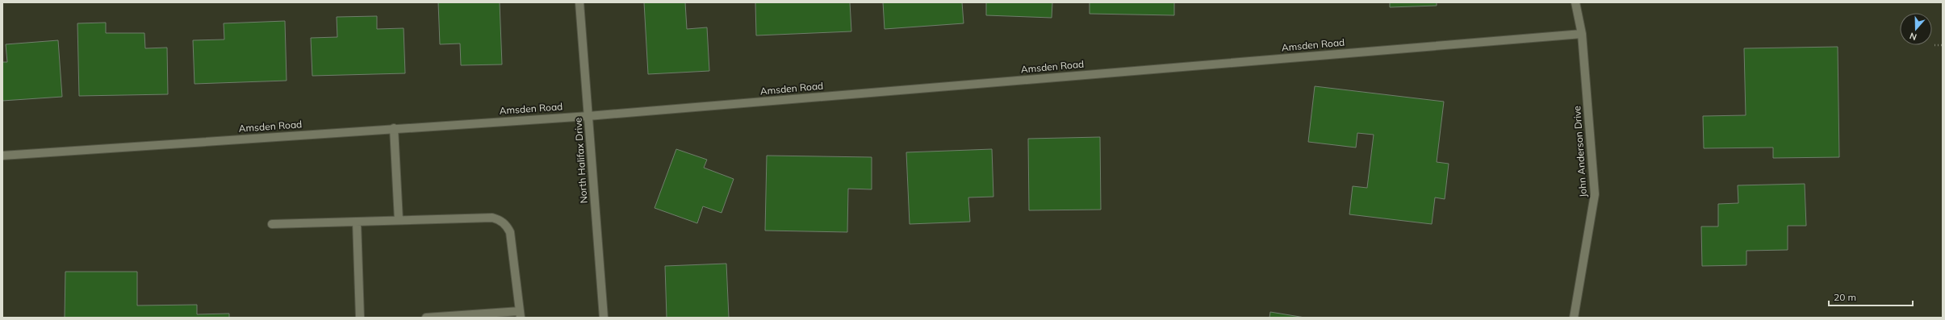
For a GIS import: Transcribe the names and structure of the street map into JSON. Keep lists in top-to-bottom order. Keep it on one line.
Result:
{"streets":{"street":["Amsden Road","John Anderson Drive","North Halifax Drive"]},"crossings":[["Amsden Road","John Anderson Drive"],["Amsden Road","North Halifax Drive"]],"scale_bar":"20 m","north":"bottom"}
